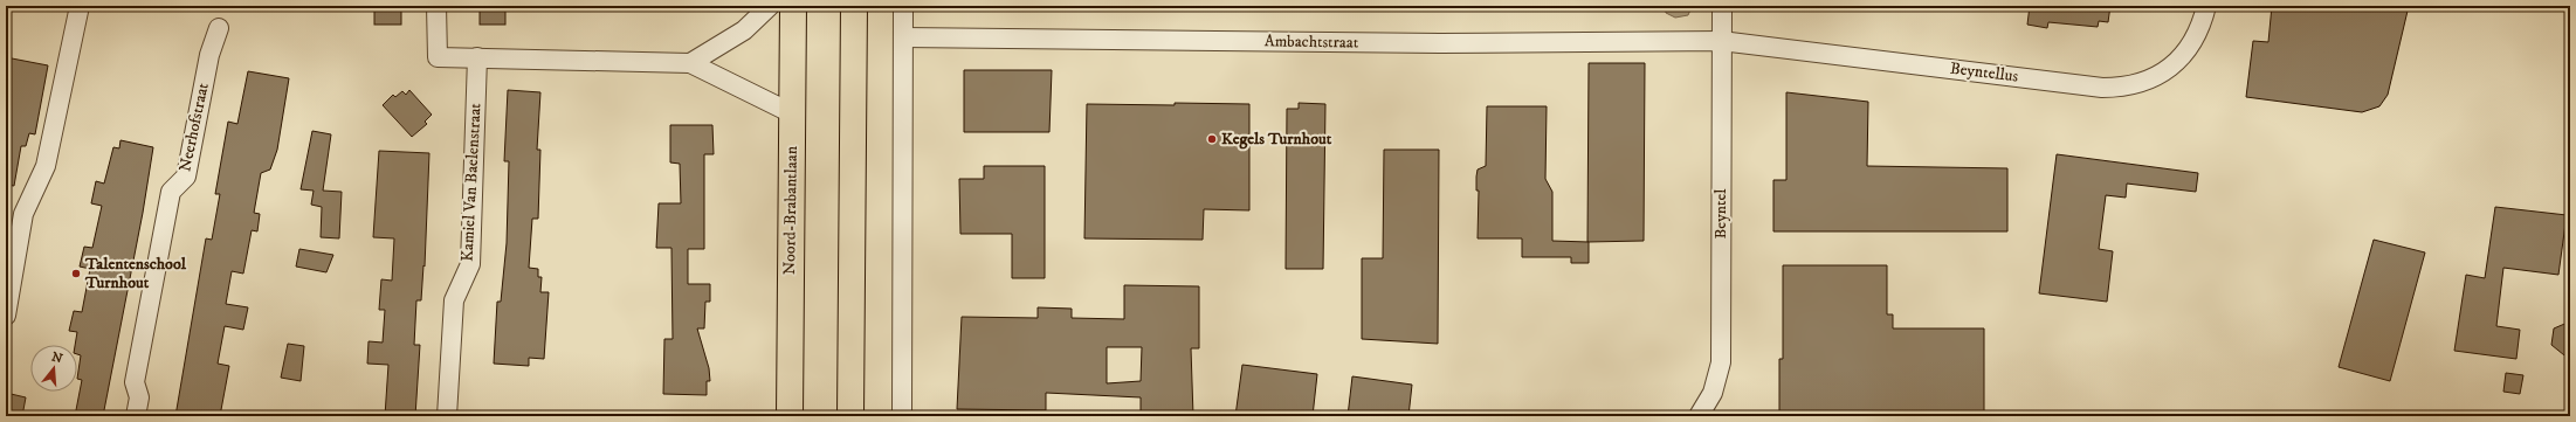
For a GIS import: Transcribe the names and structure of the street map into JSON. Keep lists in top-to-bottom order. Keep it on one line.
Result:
{"streets":{"main road":["Noord-Brabantlaan"],"street":["Ambachtstraat","Beyntellus","Neerhofstraat","Kamiel Van Baelenstraat","Beyntel"]},"crossings":[["Ambachtstraat","Beyntellus"],["Ambachtstraat","Beyntel"],["Beyntellus","Beyntel"]],"places":["Kegels Turnhout","Talentenschool Turnhout"],"north":"top"}
